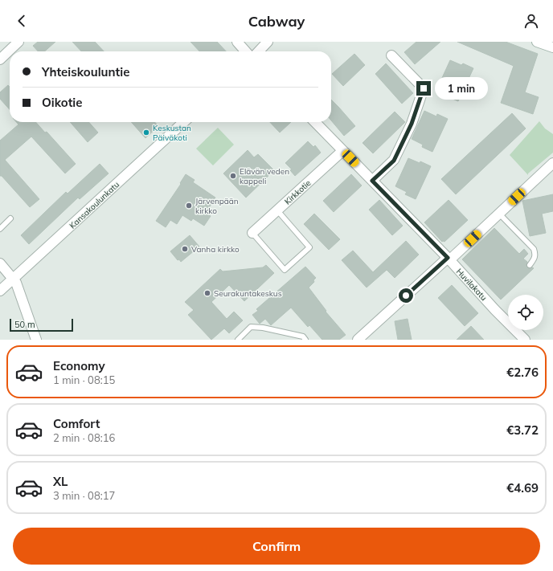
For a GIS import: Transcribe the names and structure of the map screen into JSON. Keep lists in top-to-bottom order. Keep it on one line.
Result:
{"streets":{"street":["Kirkkotie","Kansakoulunkatu","Huvilakatu"]},"crossings":[["Kirkkotie","Huvilakatu"]],"places":["Keskustan Päiväkoti","Elävän veden kappeli","Järvenpään kirkko","Vanha kirkko","Seurakuntakeskus"],"scale_bar":"50 m","page":{"header":"Cabway","banner":["Yhteiskouluntie","Oikotie"],"bubble":"1 min","scale":"50 m","list":[{"name":"Economy","note":"1 min · 08:15","value":"€2.76"},{"name":"Comfort","note":"2 min · 08:16","value":"€3.72"},{"name":"XL","note":"3 min · 08:17","value":"€4.69"}],"buttons":"Confirm"}}
